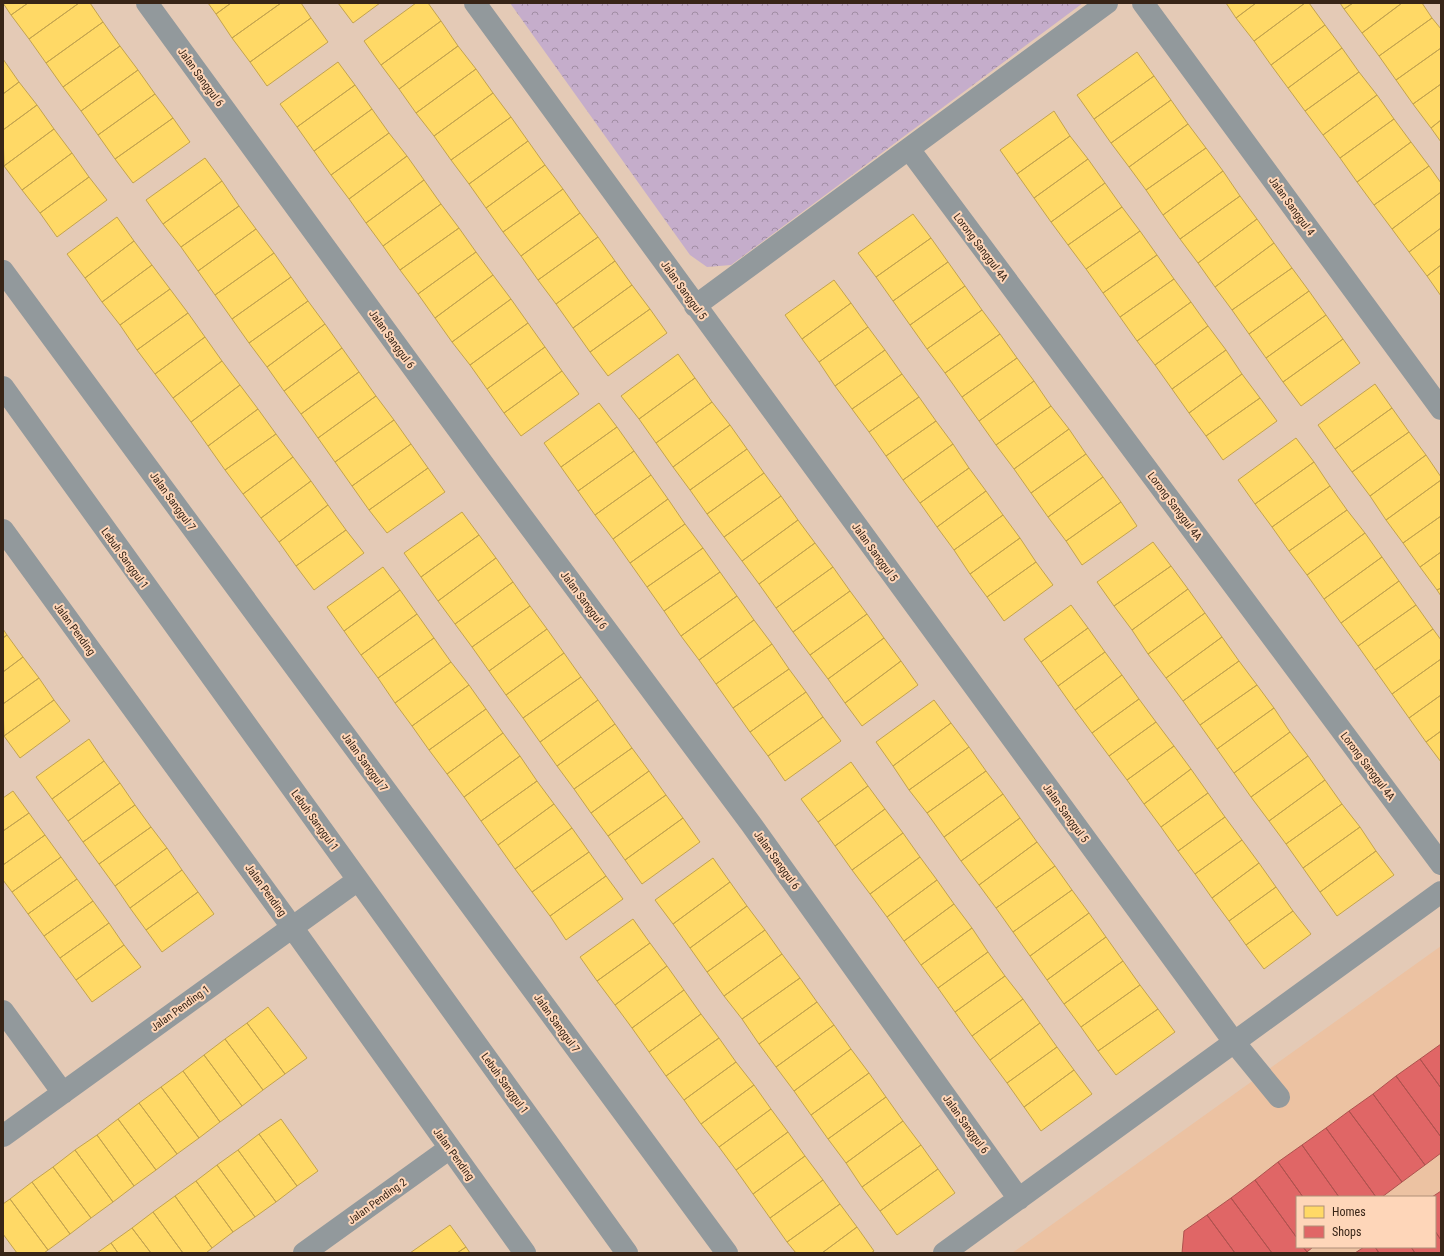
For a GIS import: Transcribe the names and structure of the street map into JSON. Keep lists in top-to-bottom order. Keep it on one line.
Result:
{"streets":{"street":["Jalan Sanggul 6","Jalan Sanggul 4","Lorong Sanggul 4A","Jalan Sanggul 5","Jalan Sanggul 7","Lebuh Sanggul 1","Jalan Pending","Jalan Pending 1","Jalan Pending 2"]},"crossings":[["Lebuh Sanggul 1","Jalan Pending 1"],["Jalan Pending","Jalan Pending 1"],["Jalan Pending","Jalan Pending 2"]],"legend":["Homes","Shops"]}
